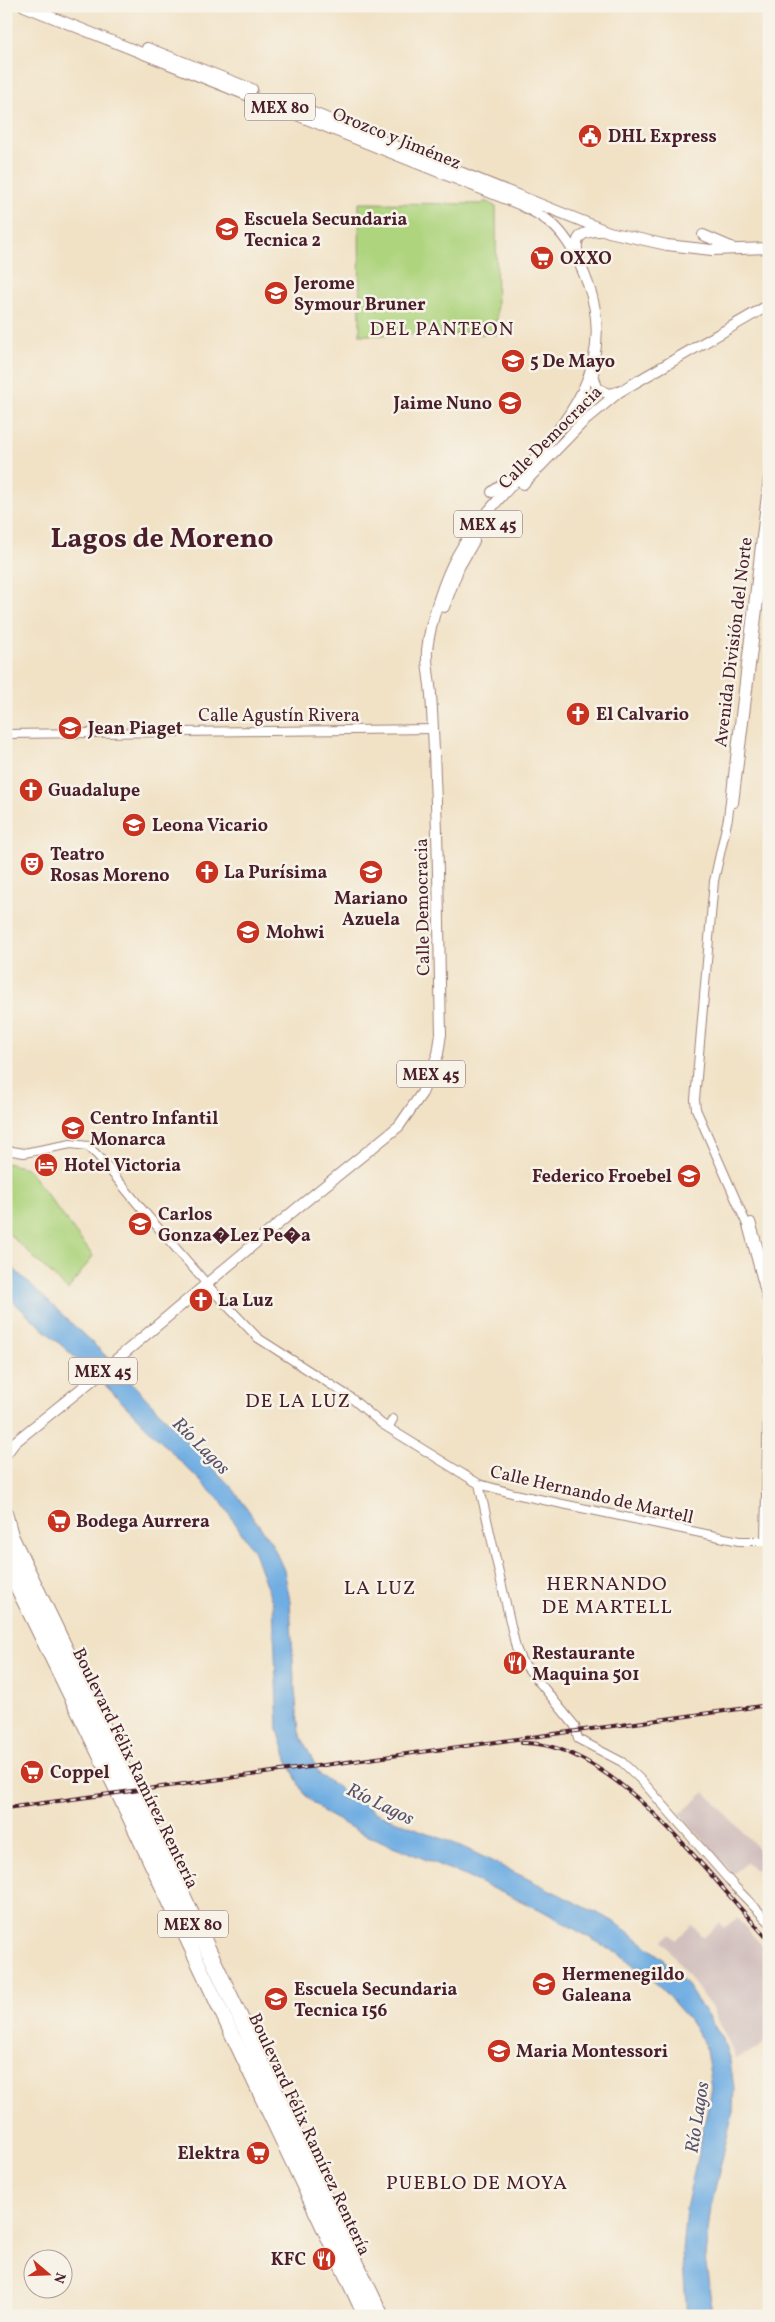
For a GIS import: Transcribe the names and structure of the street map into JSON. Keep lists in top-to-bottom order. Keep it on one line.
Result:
{"streets":{"highway":["MEX 80","Orozco y Jiménez","Calle Democracia","MEX 45","Boulevard Félix Ramírez Rentería"],"street":["Avenida División del Norte","Calle Agustín Rivera","Calle Hernando de Martell"]},"crossings":[["MEX 80","Orozco y Jiménez"],["MEX 80","MEX 45"],["Calle Democracia","MEX 45"],["Calle Democracia","Calle Agustín Rivera"],["Calle Democracia","Calle Hernando de Martell"],["MEX 45","Calle Hernando de Martell"]],"districts":["DEL PANTEON","Lagos de Moreno","DE LA LUZ","HERNANDO DE MARTELL","LA LUZ","PUEBLO DE MOYA"],"water":["Río Lagos"],"places":{"public building":["DHL Express"],"school or university":["Escuela Secundaria Tecnica 2","Jerome Symour Bruner","5 De Mayo","Jaime Nuno","Jean Piaget","Leona Vicario","Mariano Azuela","Mohwi","Centro Infantil Monarca","Federico Froebel","Carlos Gonza�Lez Pe�a","Hermenegildo Galeana","Escuela Secundaria Tecnica 156","Maria Montessori"],"supermarket":["OXXO","Bodega Aurrera","Coppel","Elektra"],"church":["El Calvario","Guadalupe","La Purísima","La Luz"],"theatre":["Teatro Rosas Moreno"],"hotel":["Hotel Victoria"],"restaurant":["Restaurante Maquina 501","KFC"]},"north":"right"}
